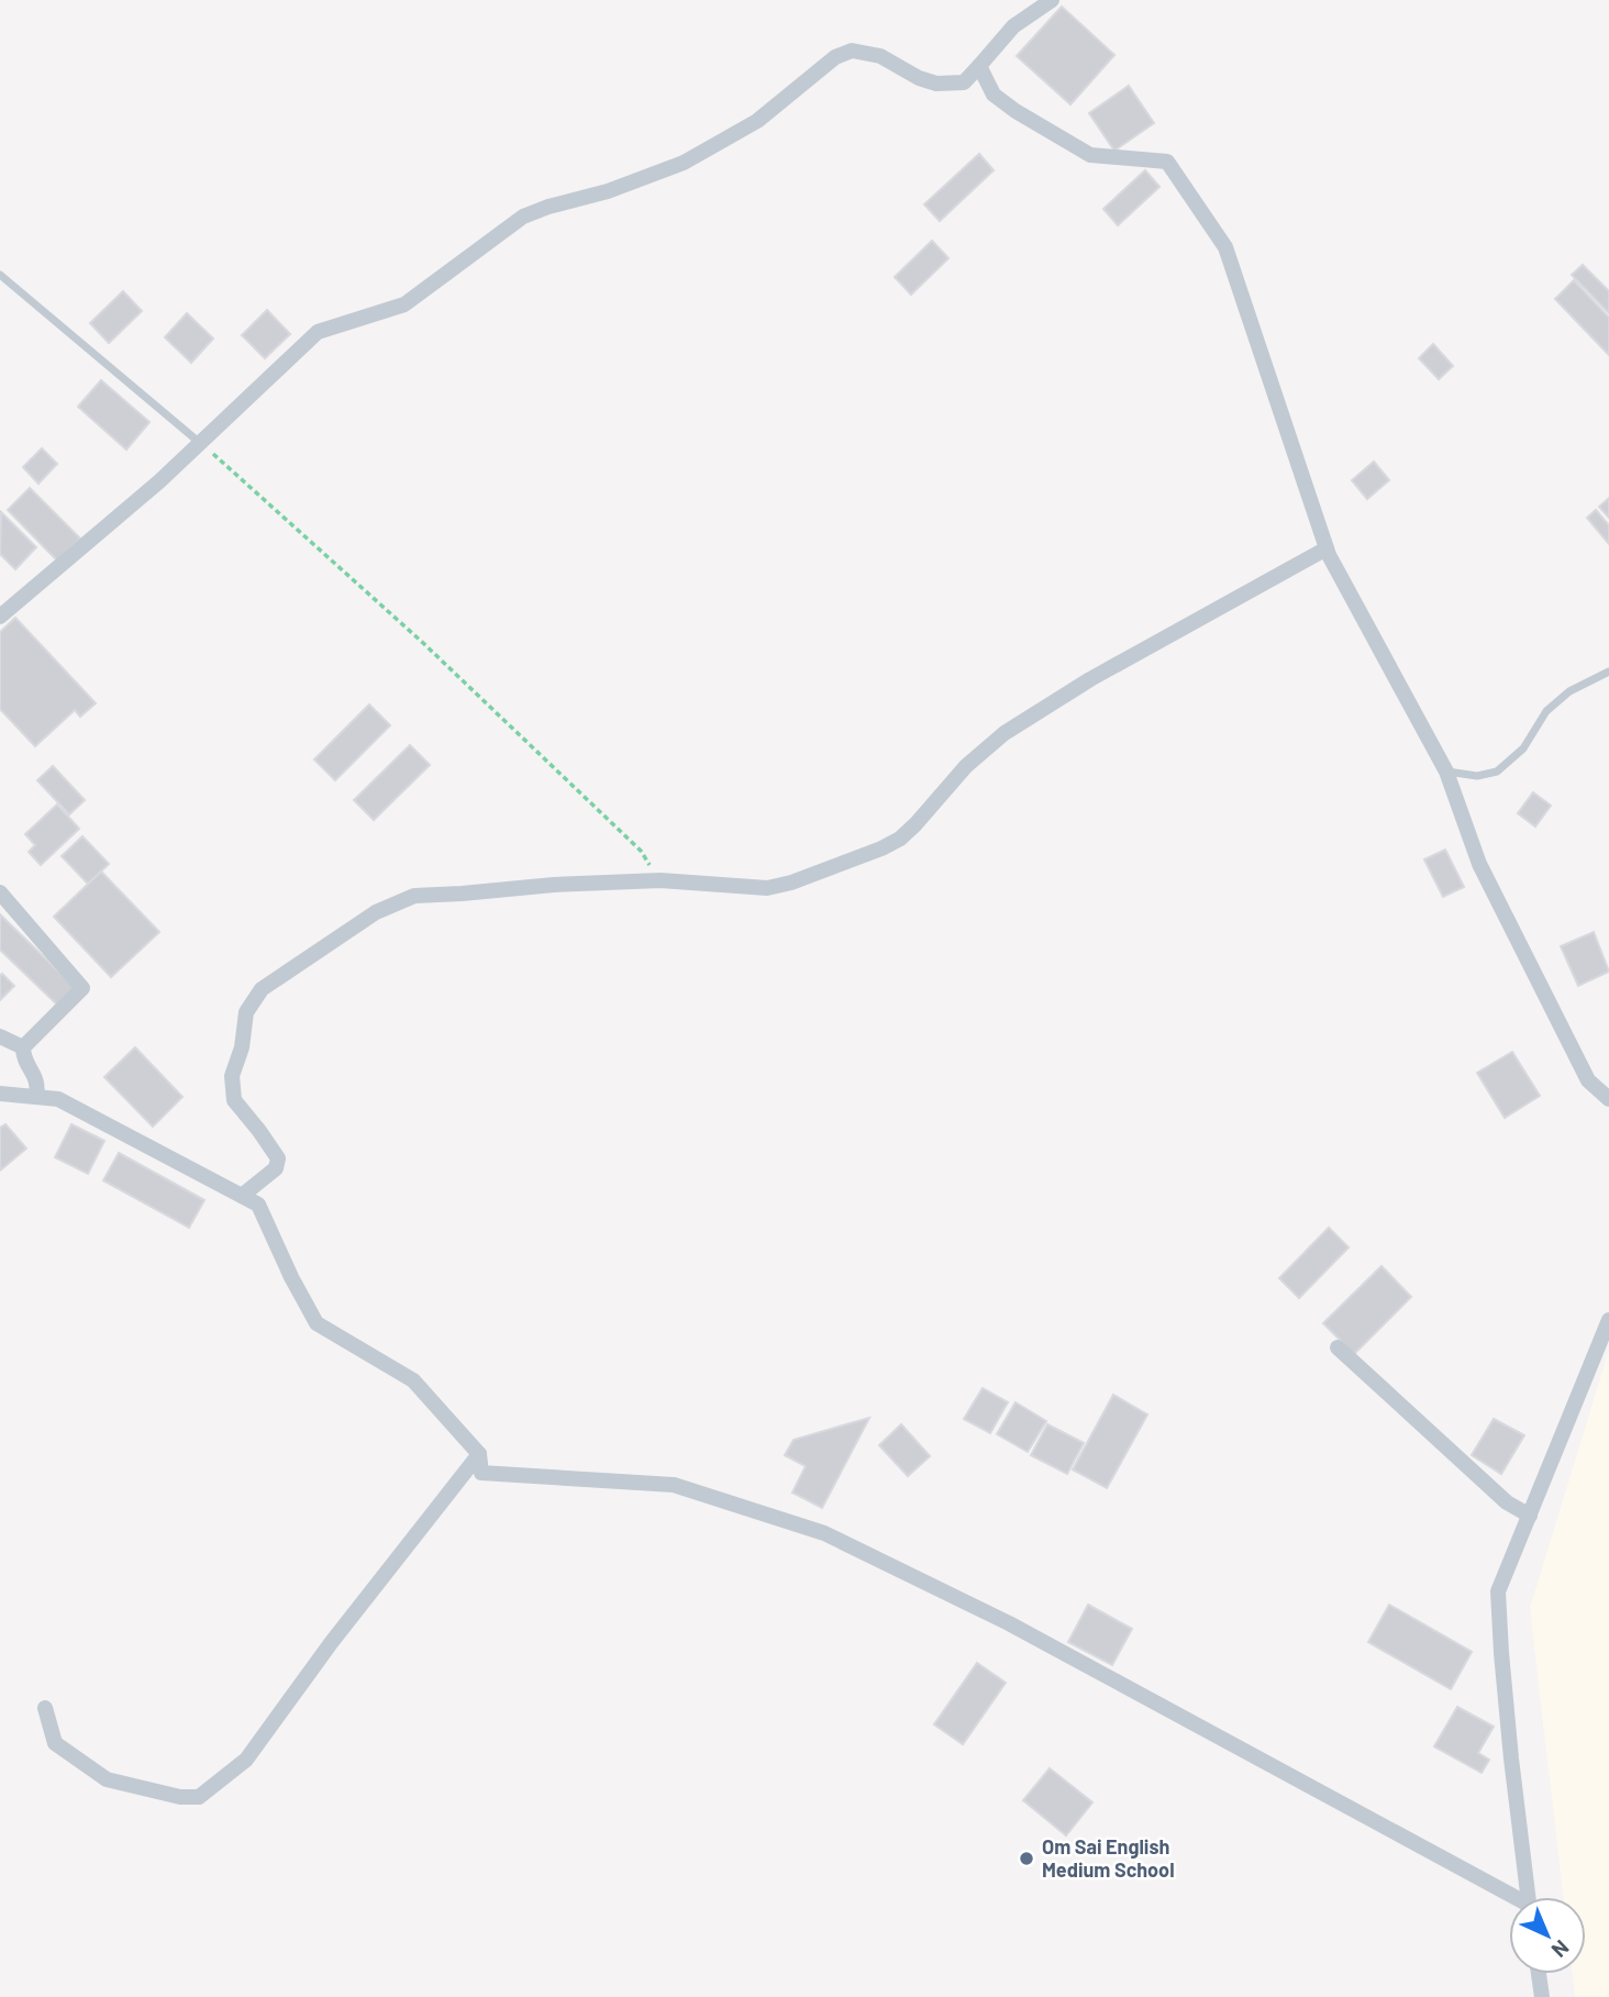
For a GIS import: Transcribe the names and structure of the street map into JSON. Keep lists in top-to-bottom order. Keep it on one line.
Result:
{"places":["Om Sai English Medium School"],"north":"bottom right"}
